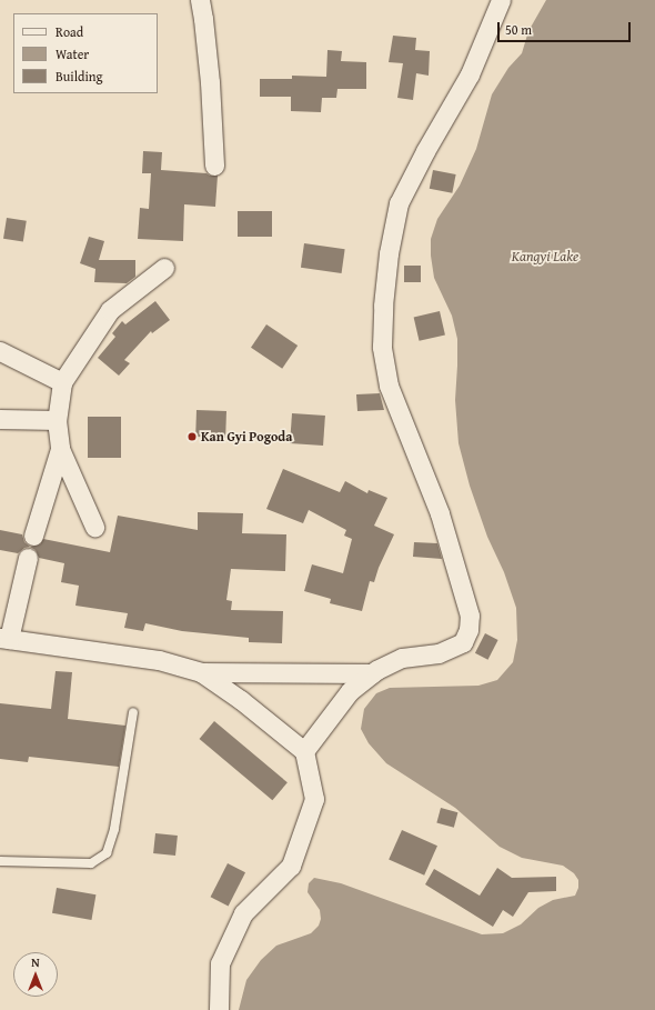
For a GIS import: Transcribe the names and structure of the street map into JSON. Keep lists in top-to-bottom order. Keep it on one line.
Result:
{"water":["Kangyi Lake"],"places":["Kan Gyi Pogoda"],"legend":["Road","Water","Building"],"scale_bar":"50 m","north":"top"}
